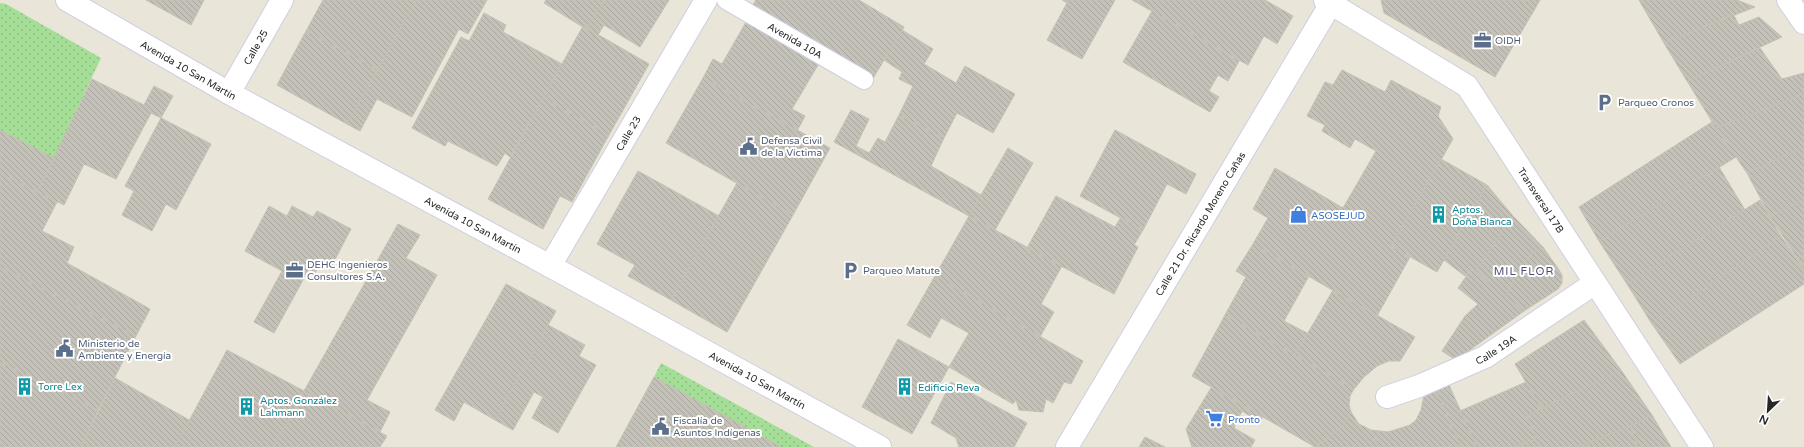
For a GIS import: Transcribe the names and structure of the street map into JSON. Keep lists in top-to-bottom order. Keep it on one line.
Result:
{"streets":{"street":["Calle 25","Avenida 10 San Martín","Calle 23","Transversal 17B","Calle 21 Dr. Ricardo Moreno Cañas","Calle 19A"],"lane":["Avenida 10A"]},"crossings":[["Calle 25","Avenida 10 San Martín"],["Avenida 10 San Martín","Calle 23"],["Transversal 17B","Calle 21 Dr. Ricardo Moreno Cañas"],["Transversal 17B","Calle 19A"]],"districts":["MIL FLOR"],"places":{"office":["OIDH","DEHC Ingenieros Consultores S.A."],"parking":["Parqueo Cronos","Parqueo Matute"],"public building":["Defensa Civil de la Víctima","Ministerio de Ambiente y Energía","Fiscalía de Asuntos Indígenas"],"shop":["ASOSEJUD"],"building":["Aptos. Doña Blanca","Torre Lex","Edificio Reva","Aptos. González Lahmann"],"supermarket":["Pronto"]},"north":"bottom left"}
